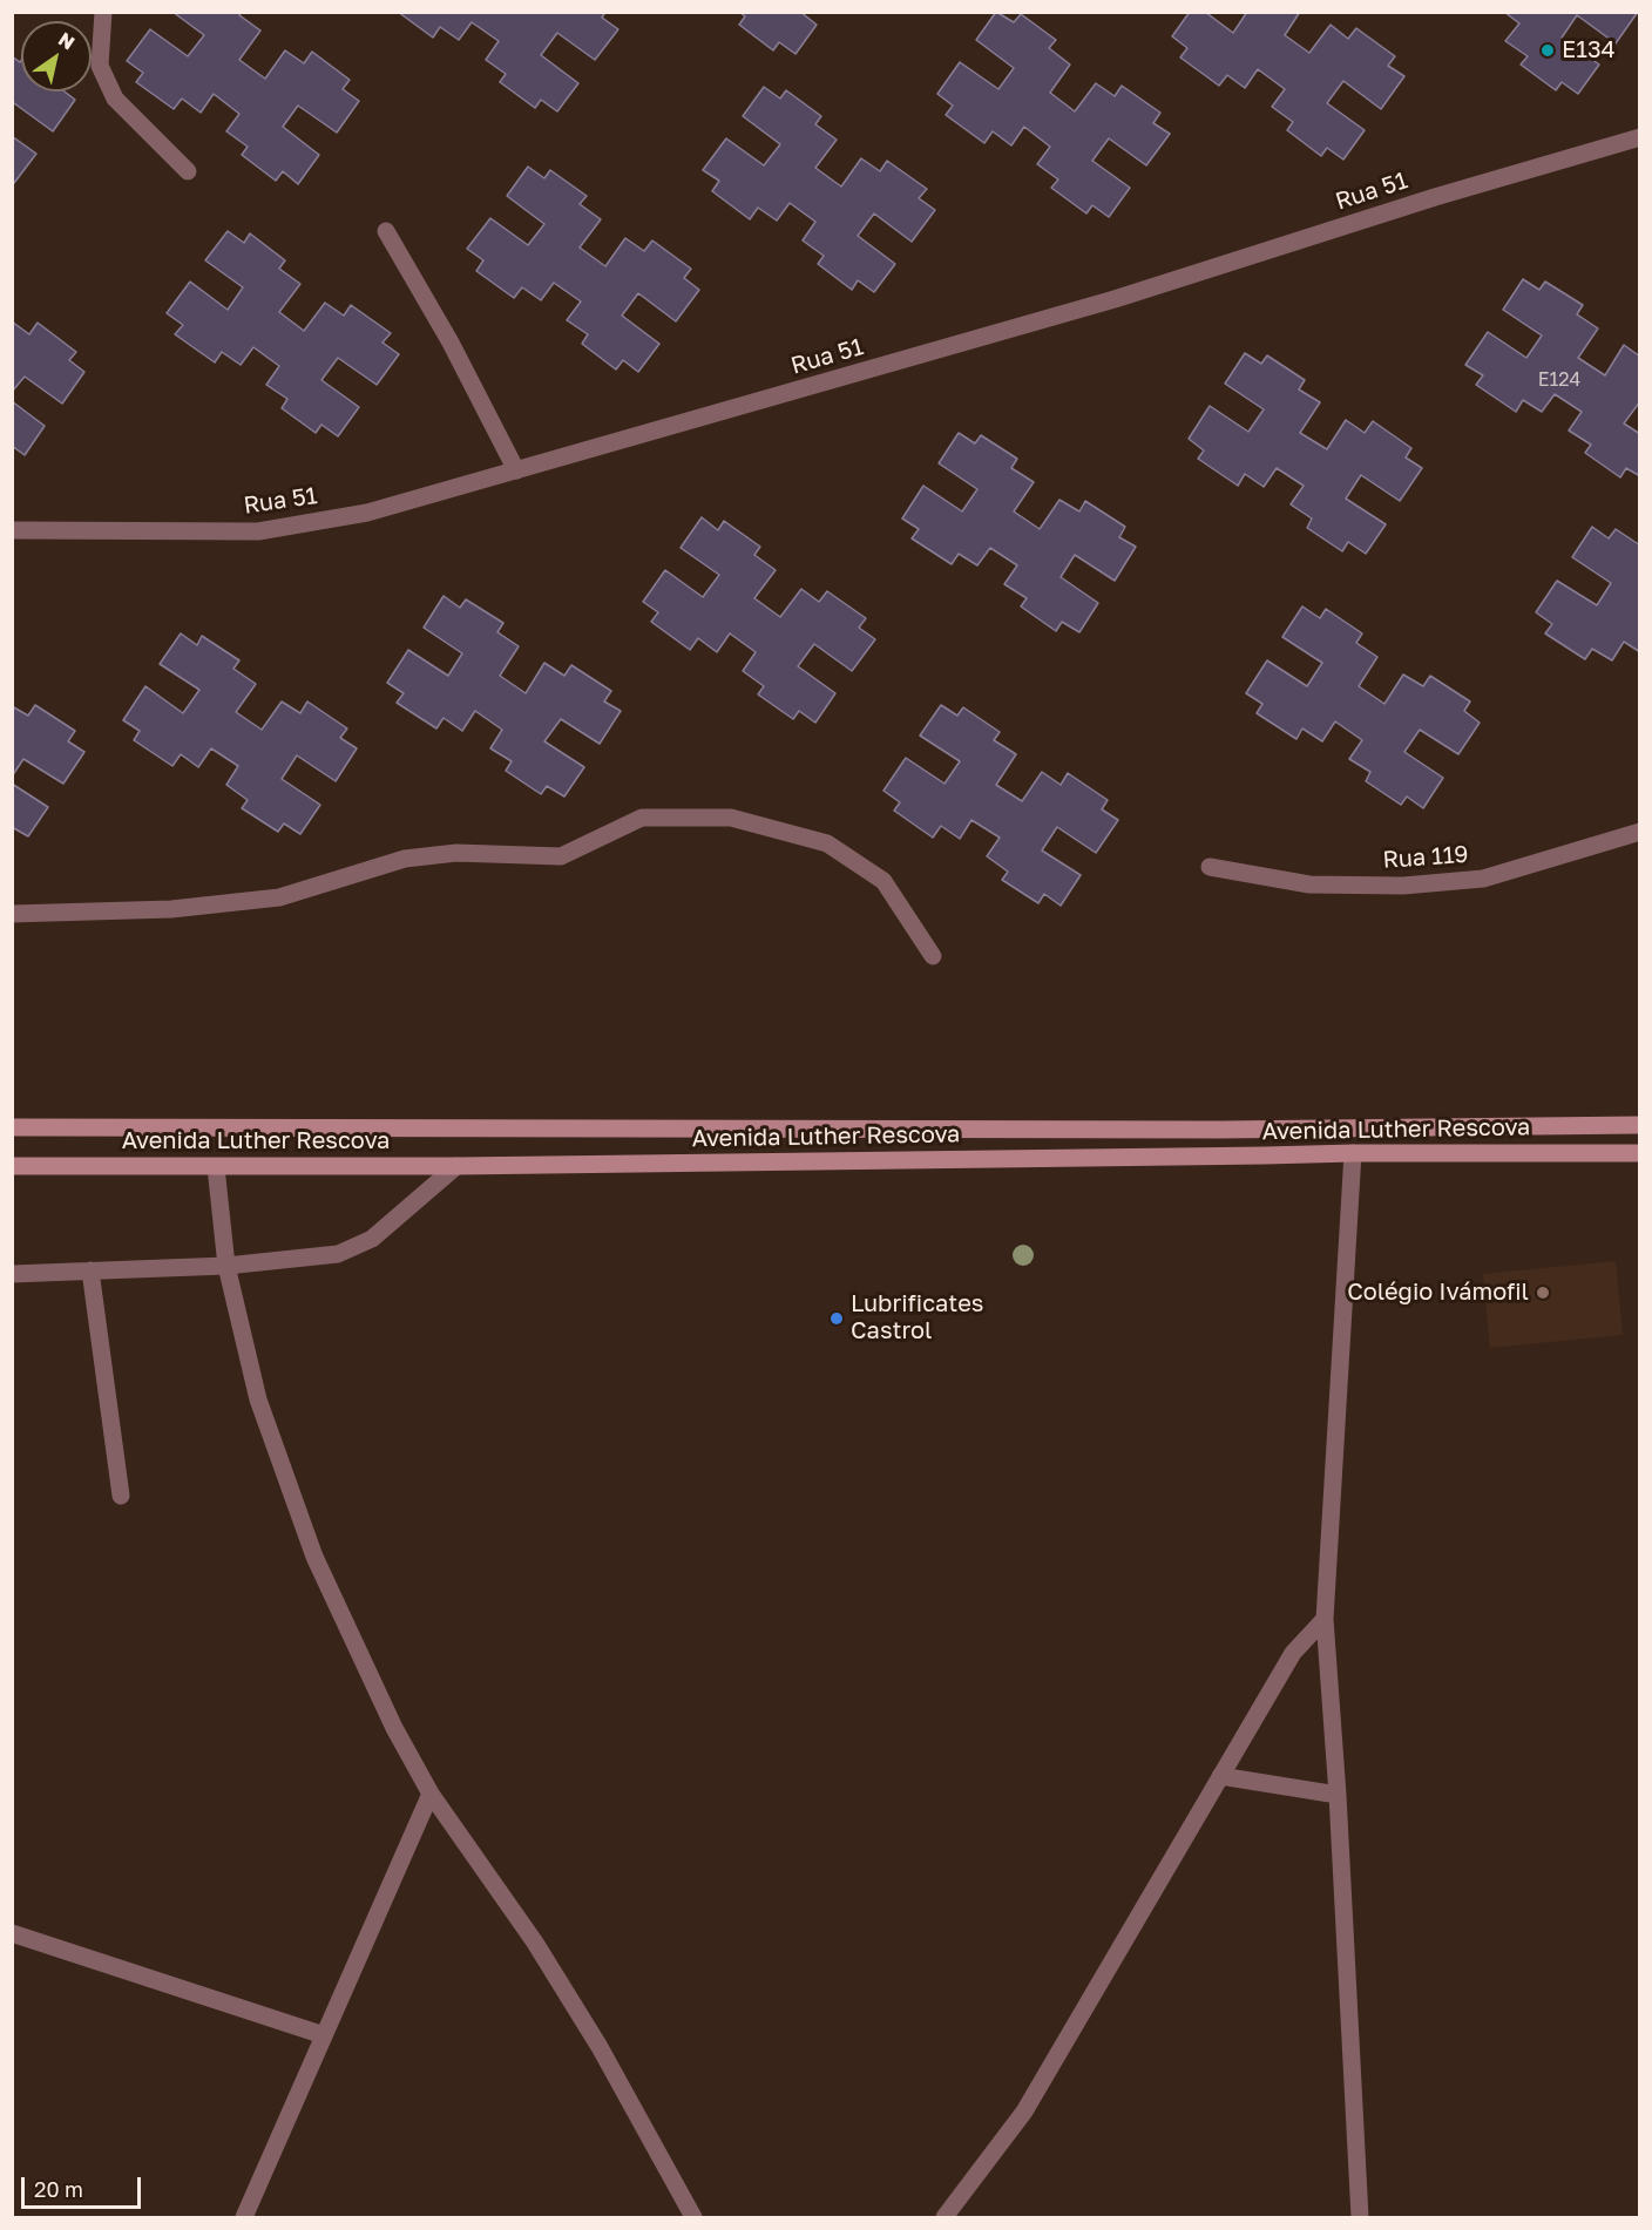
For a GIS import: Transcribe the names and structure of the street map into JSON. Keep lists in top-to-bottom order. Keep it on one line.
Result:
{"streets":{"main road":["Avenida Luther Rescova"],"street":["Rua 51","Rua 119"]},"places":["E134","Colégio Ivámofil","Lubrificates Castrol"],"house_numbers":["E124"],"scale_bar":"20 m","north":"top right"}
